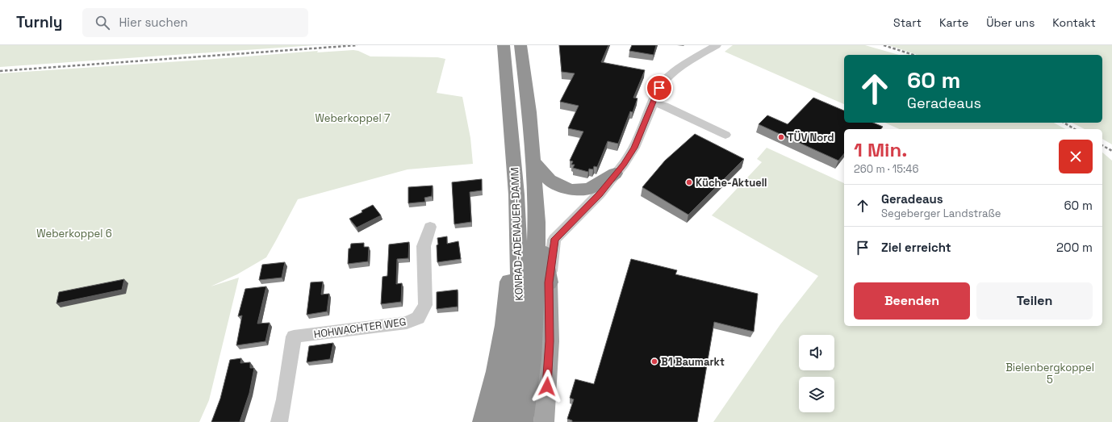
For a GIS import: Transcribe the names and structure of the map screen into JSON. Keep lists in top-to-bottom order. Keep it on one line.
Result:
{"streets":{"highway":["KONRAD-ADENAUER-DAMM"],"street":["HOHWACHTER WEG"]},"parks":["Weberkoppel 7","Weberkoppel 6","Bielenbergkoppel 5"],"places":["TÜV Nord","Küche-Aktuell","B1 Baumarkt"],"page":{"header":"Turnly","search":"Hier suchen","nav":["Start","Karte","Über uns","Kontakt"],"turn":["60 m","Geradeaus"],"heading":["1 Min.","260 m · 15:46"],"list":[{"name":"Geradeaus","note":"Segeberger Landstraße","value":"60 m"},{"name":"Ziel erreicht","value":"200 m"}],"buttons":["Beenden","Teilen"]}}
